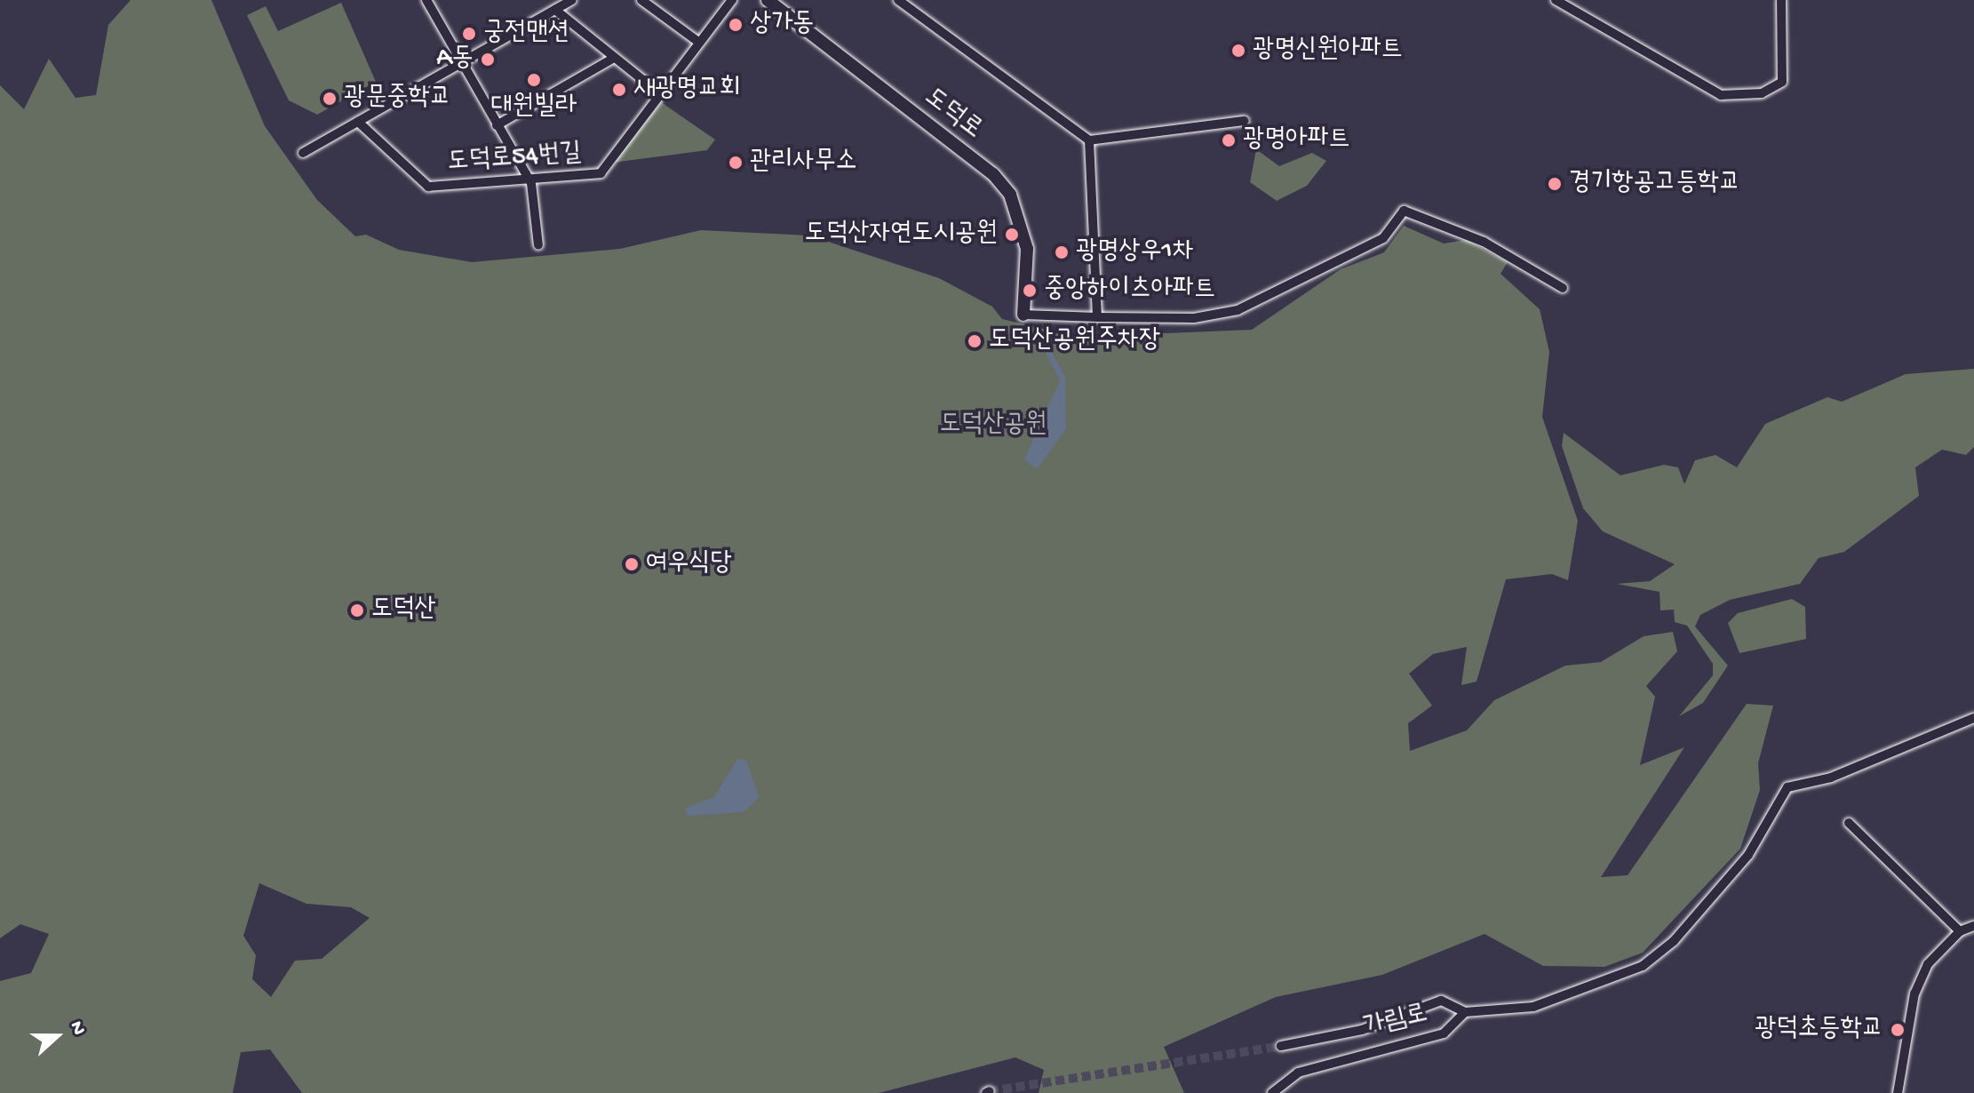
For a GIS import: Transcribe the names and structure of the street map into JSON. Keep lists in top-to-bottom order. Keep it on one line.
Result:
{"streets":{"street":["도덕로","도덕로54번길","가림로"]},"parks":["도덕산공원"],"places":["상가동","궁전맨션","광명신원아파트","A동","대원빌라","새광명교회","광문중학교","광명아파트","관리사무소","경기항공고등학교","도덕산자연도시공원","광명상우1차","중앙하이츠아파트","도덕산공원주차장","여우식당","도덕산","광덕초등학교"],"north":"right"}
